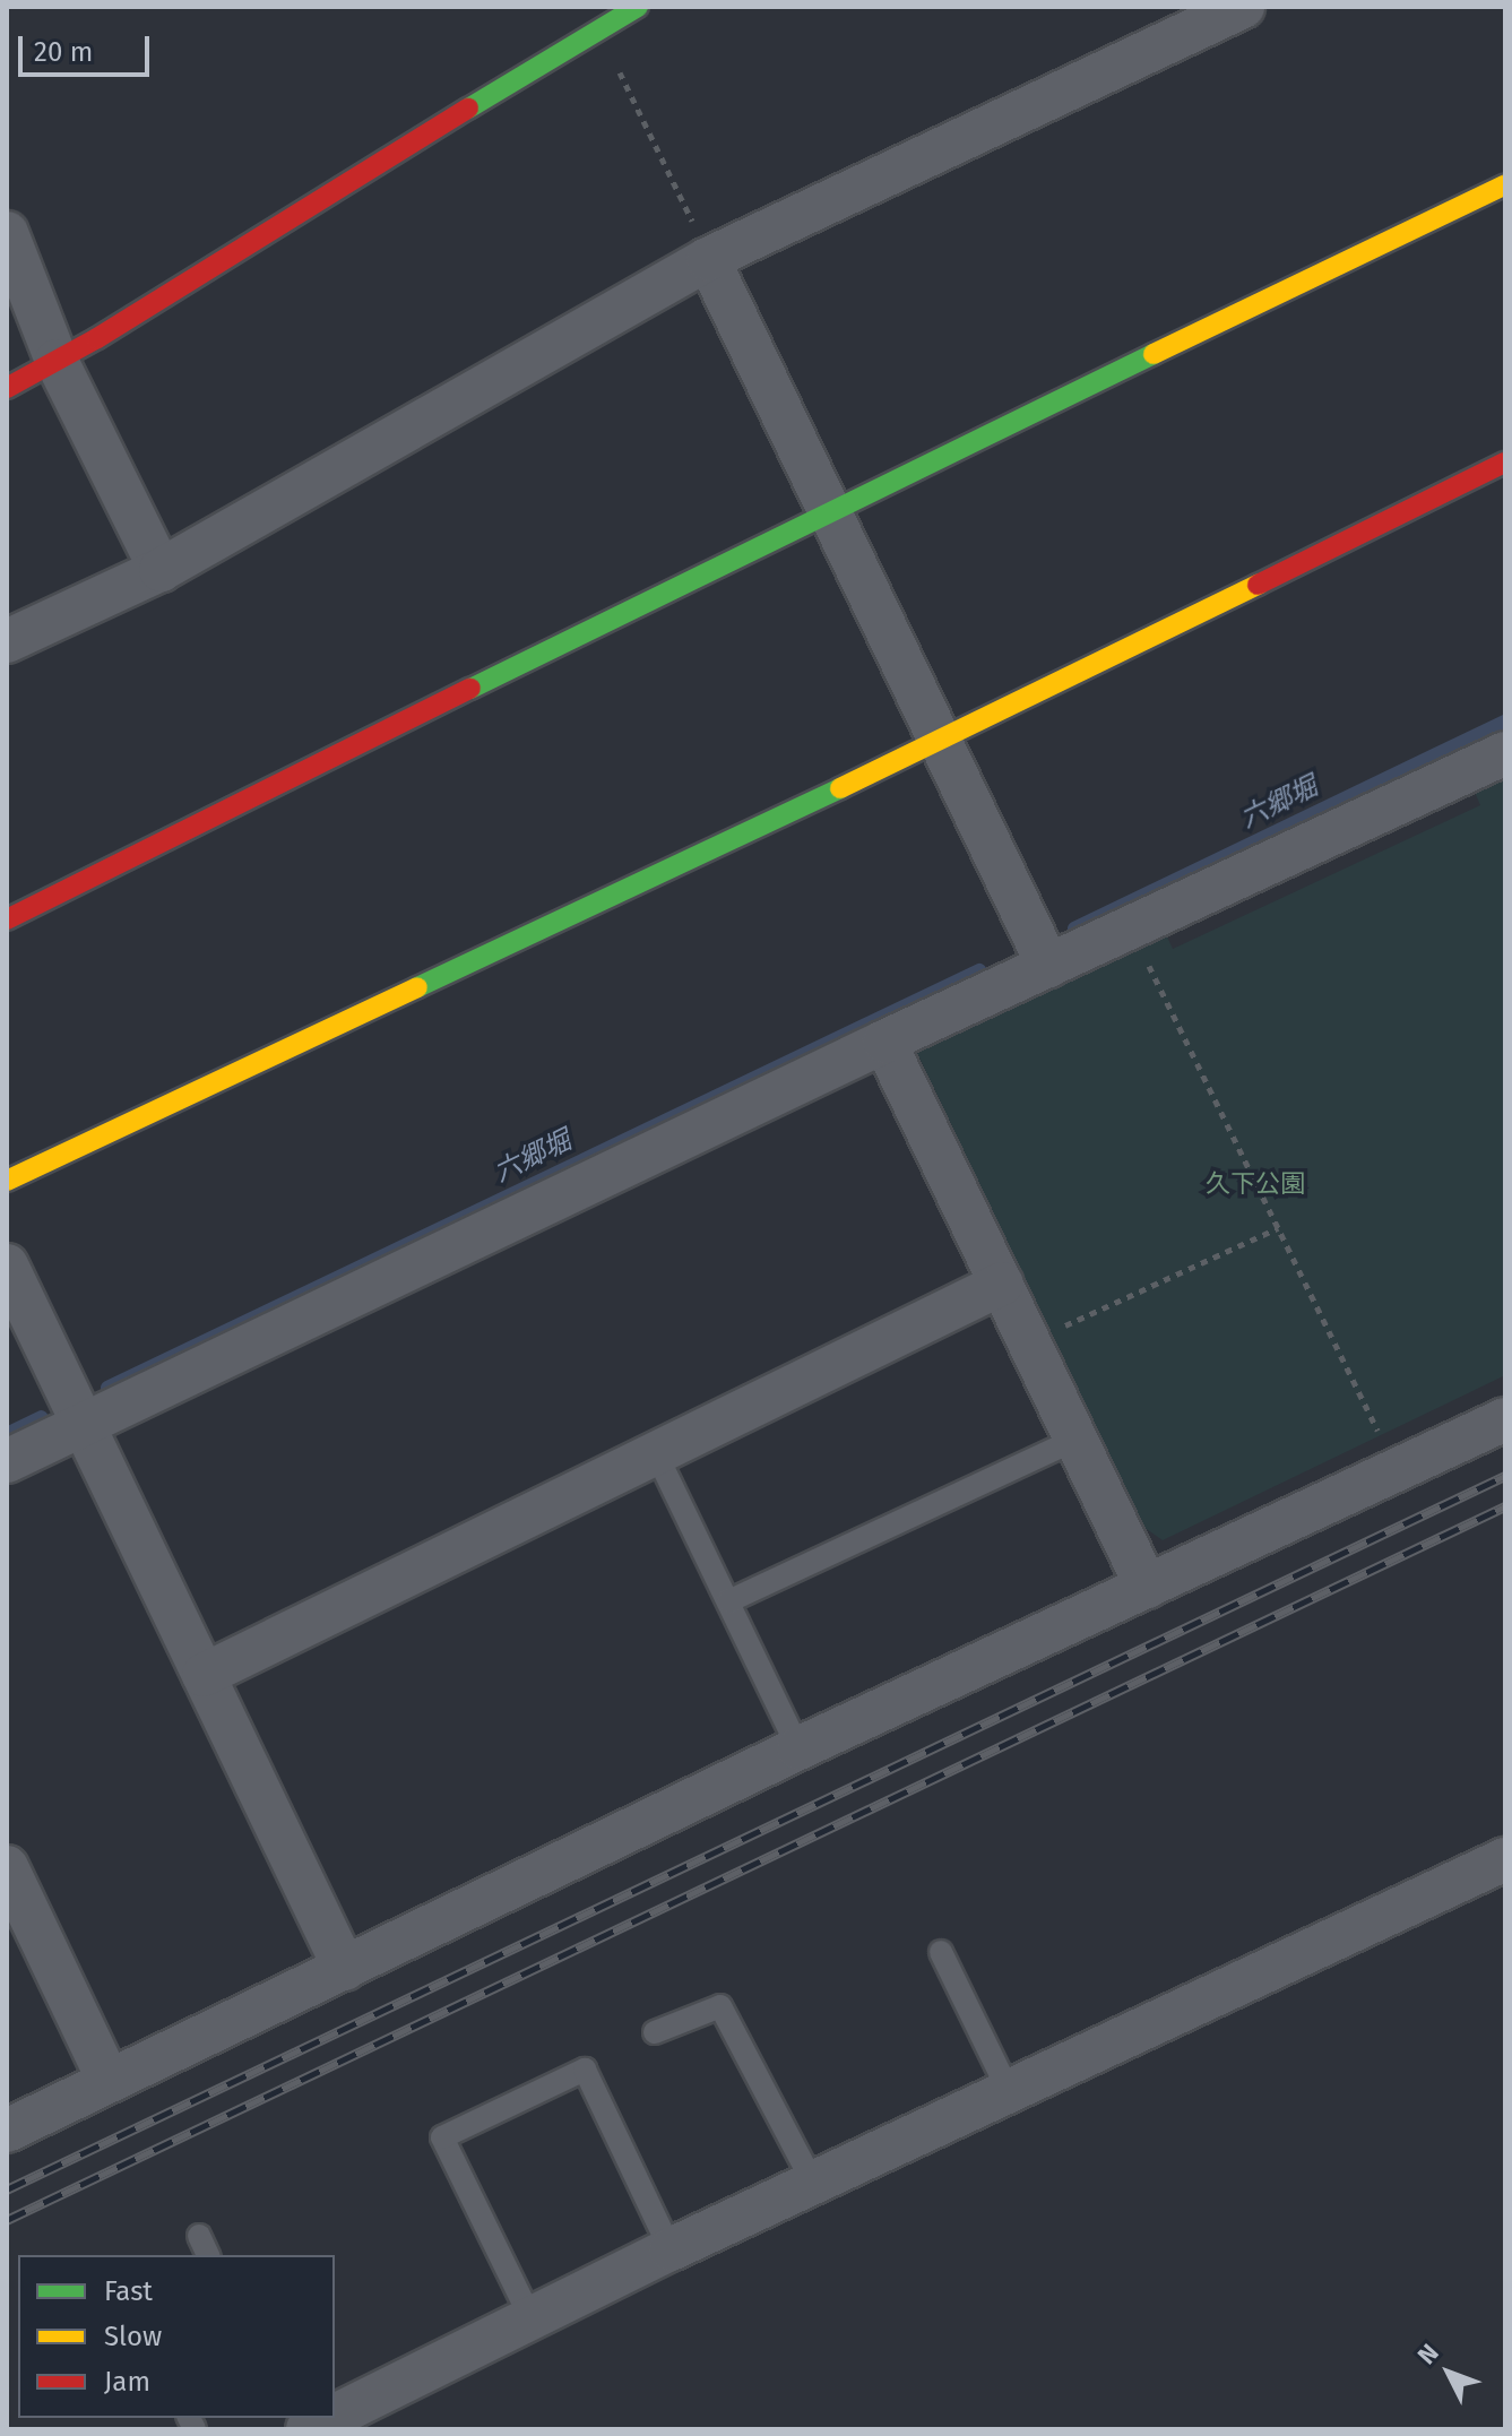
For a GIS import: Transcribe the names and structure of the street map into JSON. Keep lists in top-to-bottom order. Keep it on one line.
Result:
{"water":["六郷堀"],"parks":["久下公園"],"legend":["Fast","Slow","Jam"],"scale_bar":"20 m","north":"top left"}
